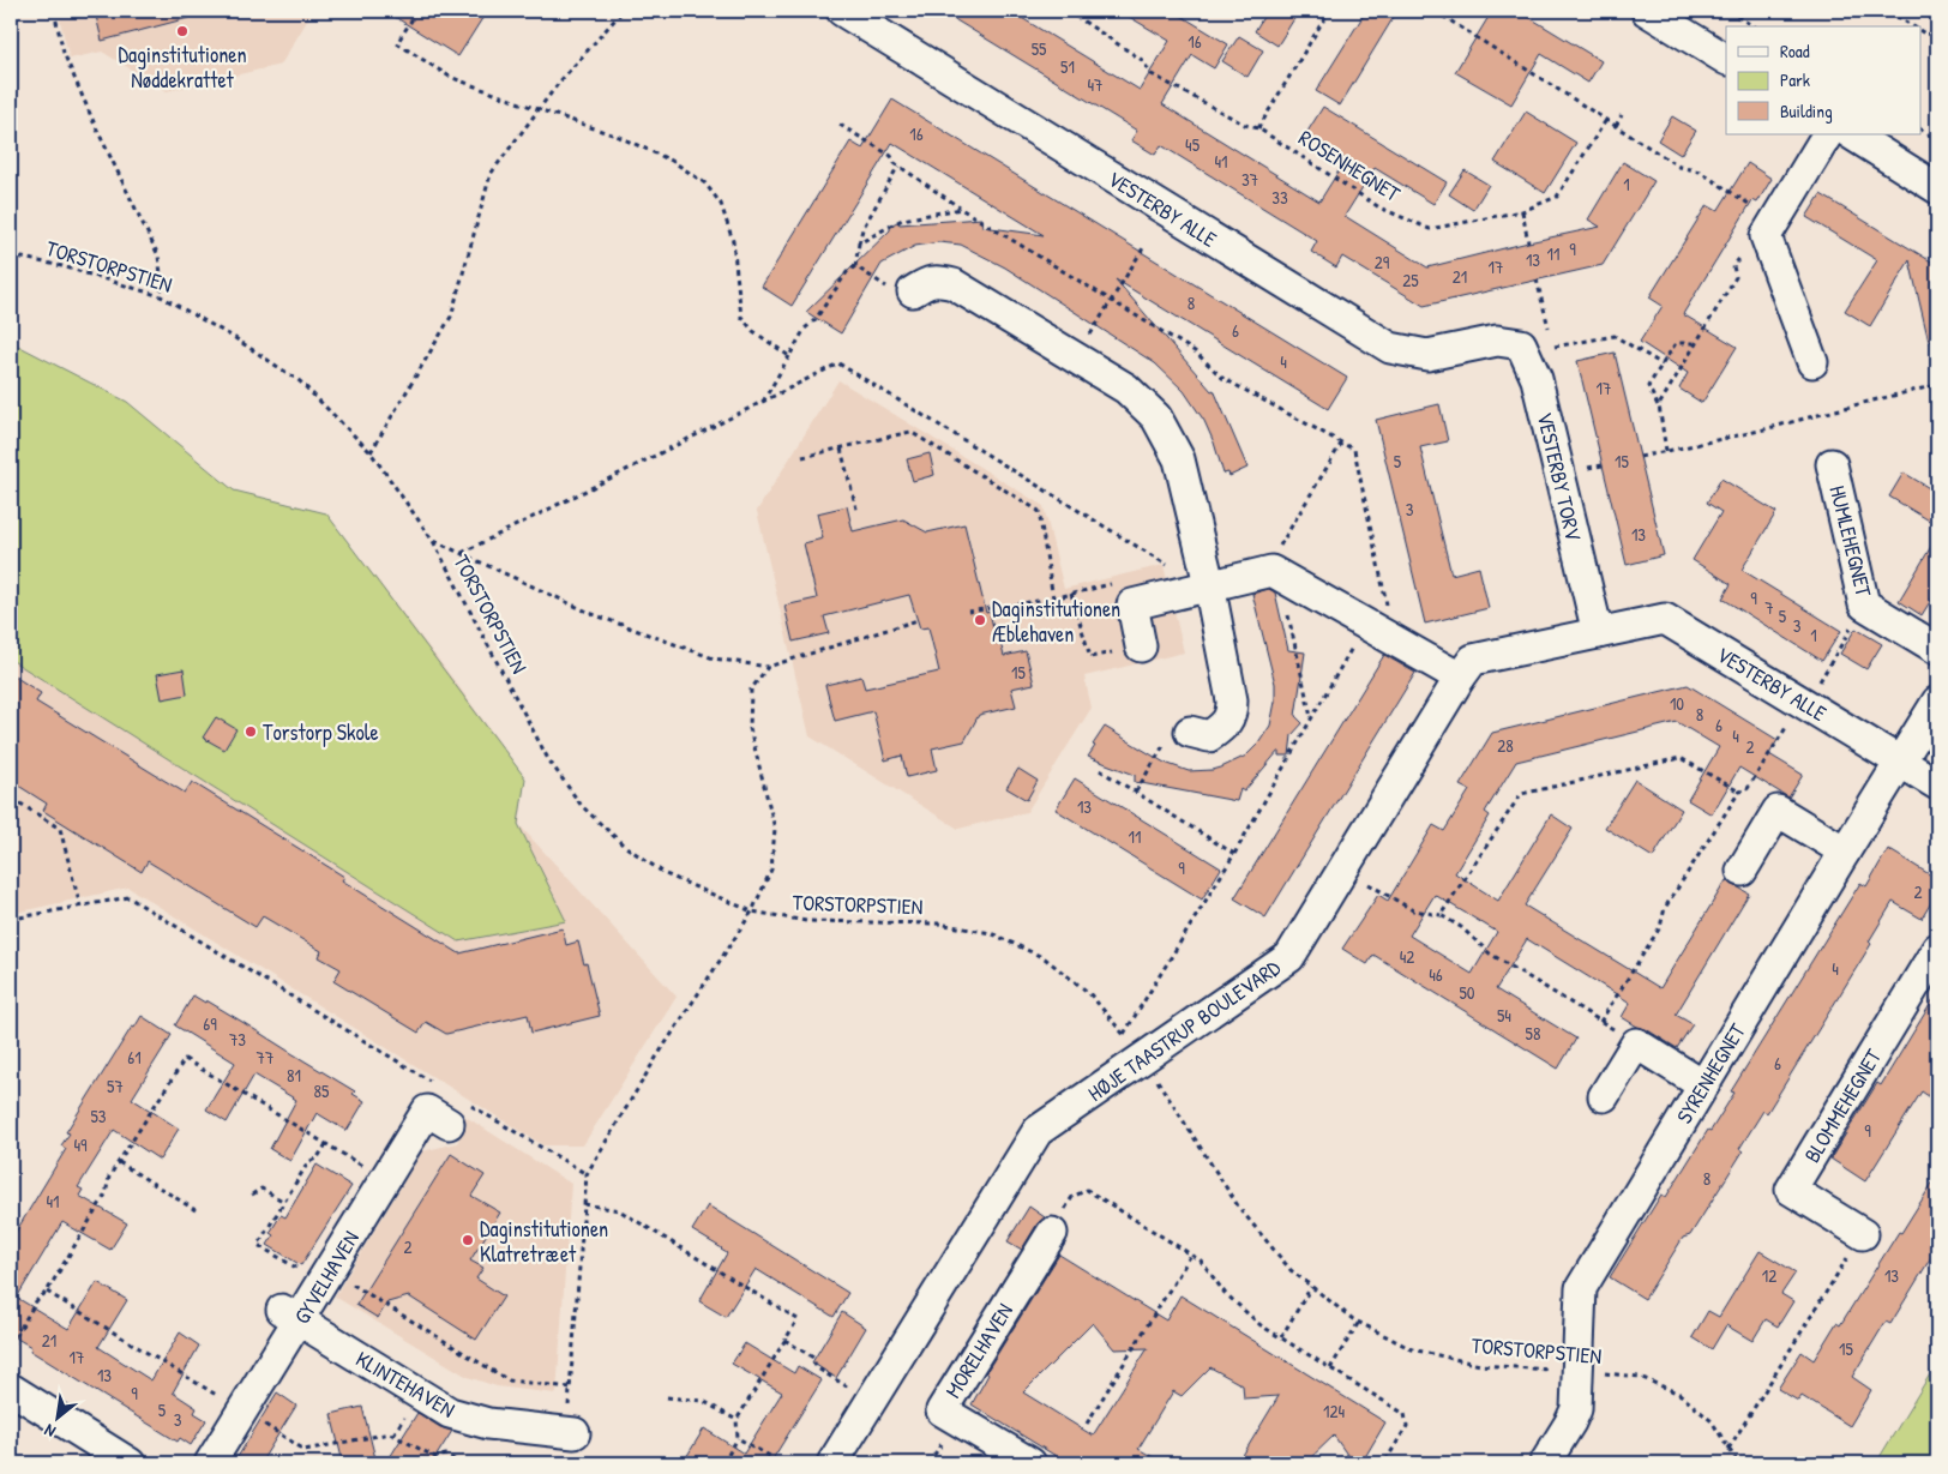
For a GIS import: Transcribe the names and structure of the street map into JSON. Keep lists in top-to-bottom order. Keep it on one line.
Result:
{"streets":{"street":["VESTERBY ALLE","VESTERBY TORV","HUMLEHEGNET","HØJE TAASTRUP BOULEVARD","SYRENHEGNET","BLOMMEHEGNET","GYVELHAVEN","MORELHAVEN","KLINTEHAVEN"],"path":["ROSENHEGNET","TORSTORPSTIEN"]},"crossings":[["VESTERBY ALLE","VESTERBY TORV"],["VESTERBY ALLE","HØJE TAASTRUP BOULEVARD"],["VESTERBY ALLE","SYRENHEGNET"],["TORSTORPSTIEN","HØJE TAASTRUP BOULEVARD"],["TORSTORPSTIEN","SYRENHEGNET"],["VESTERBY TORV","HØJE TAASTRUP BOULEVARD"],["GYVELHAVEN","KLINTEHAVEN"]],"places":["Daginstitutionen Nøddekrattet","Daginstitutionen Æblehaven","Torstorp Skole","Daginstitutionen Klatretræet"],"house_numbers":["16","55","51","47","16","45","41","37","1","33","9","11","13","29","17","21","25","8","6","4","17","5","15","3","13","9","7","5","3","1","15","10","8","6","4","28","2","13","11","9","2","42","4","46","50","54","69","58","73","61","77","6","81","57","85","53","9","49","8","41","2","12","13","21","15","17","13","9","5","124","3"],"legend":["Road","Park","Building"],"north":"bottom left"}
